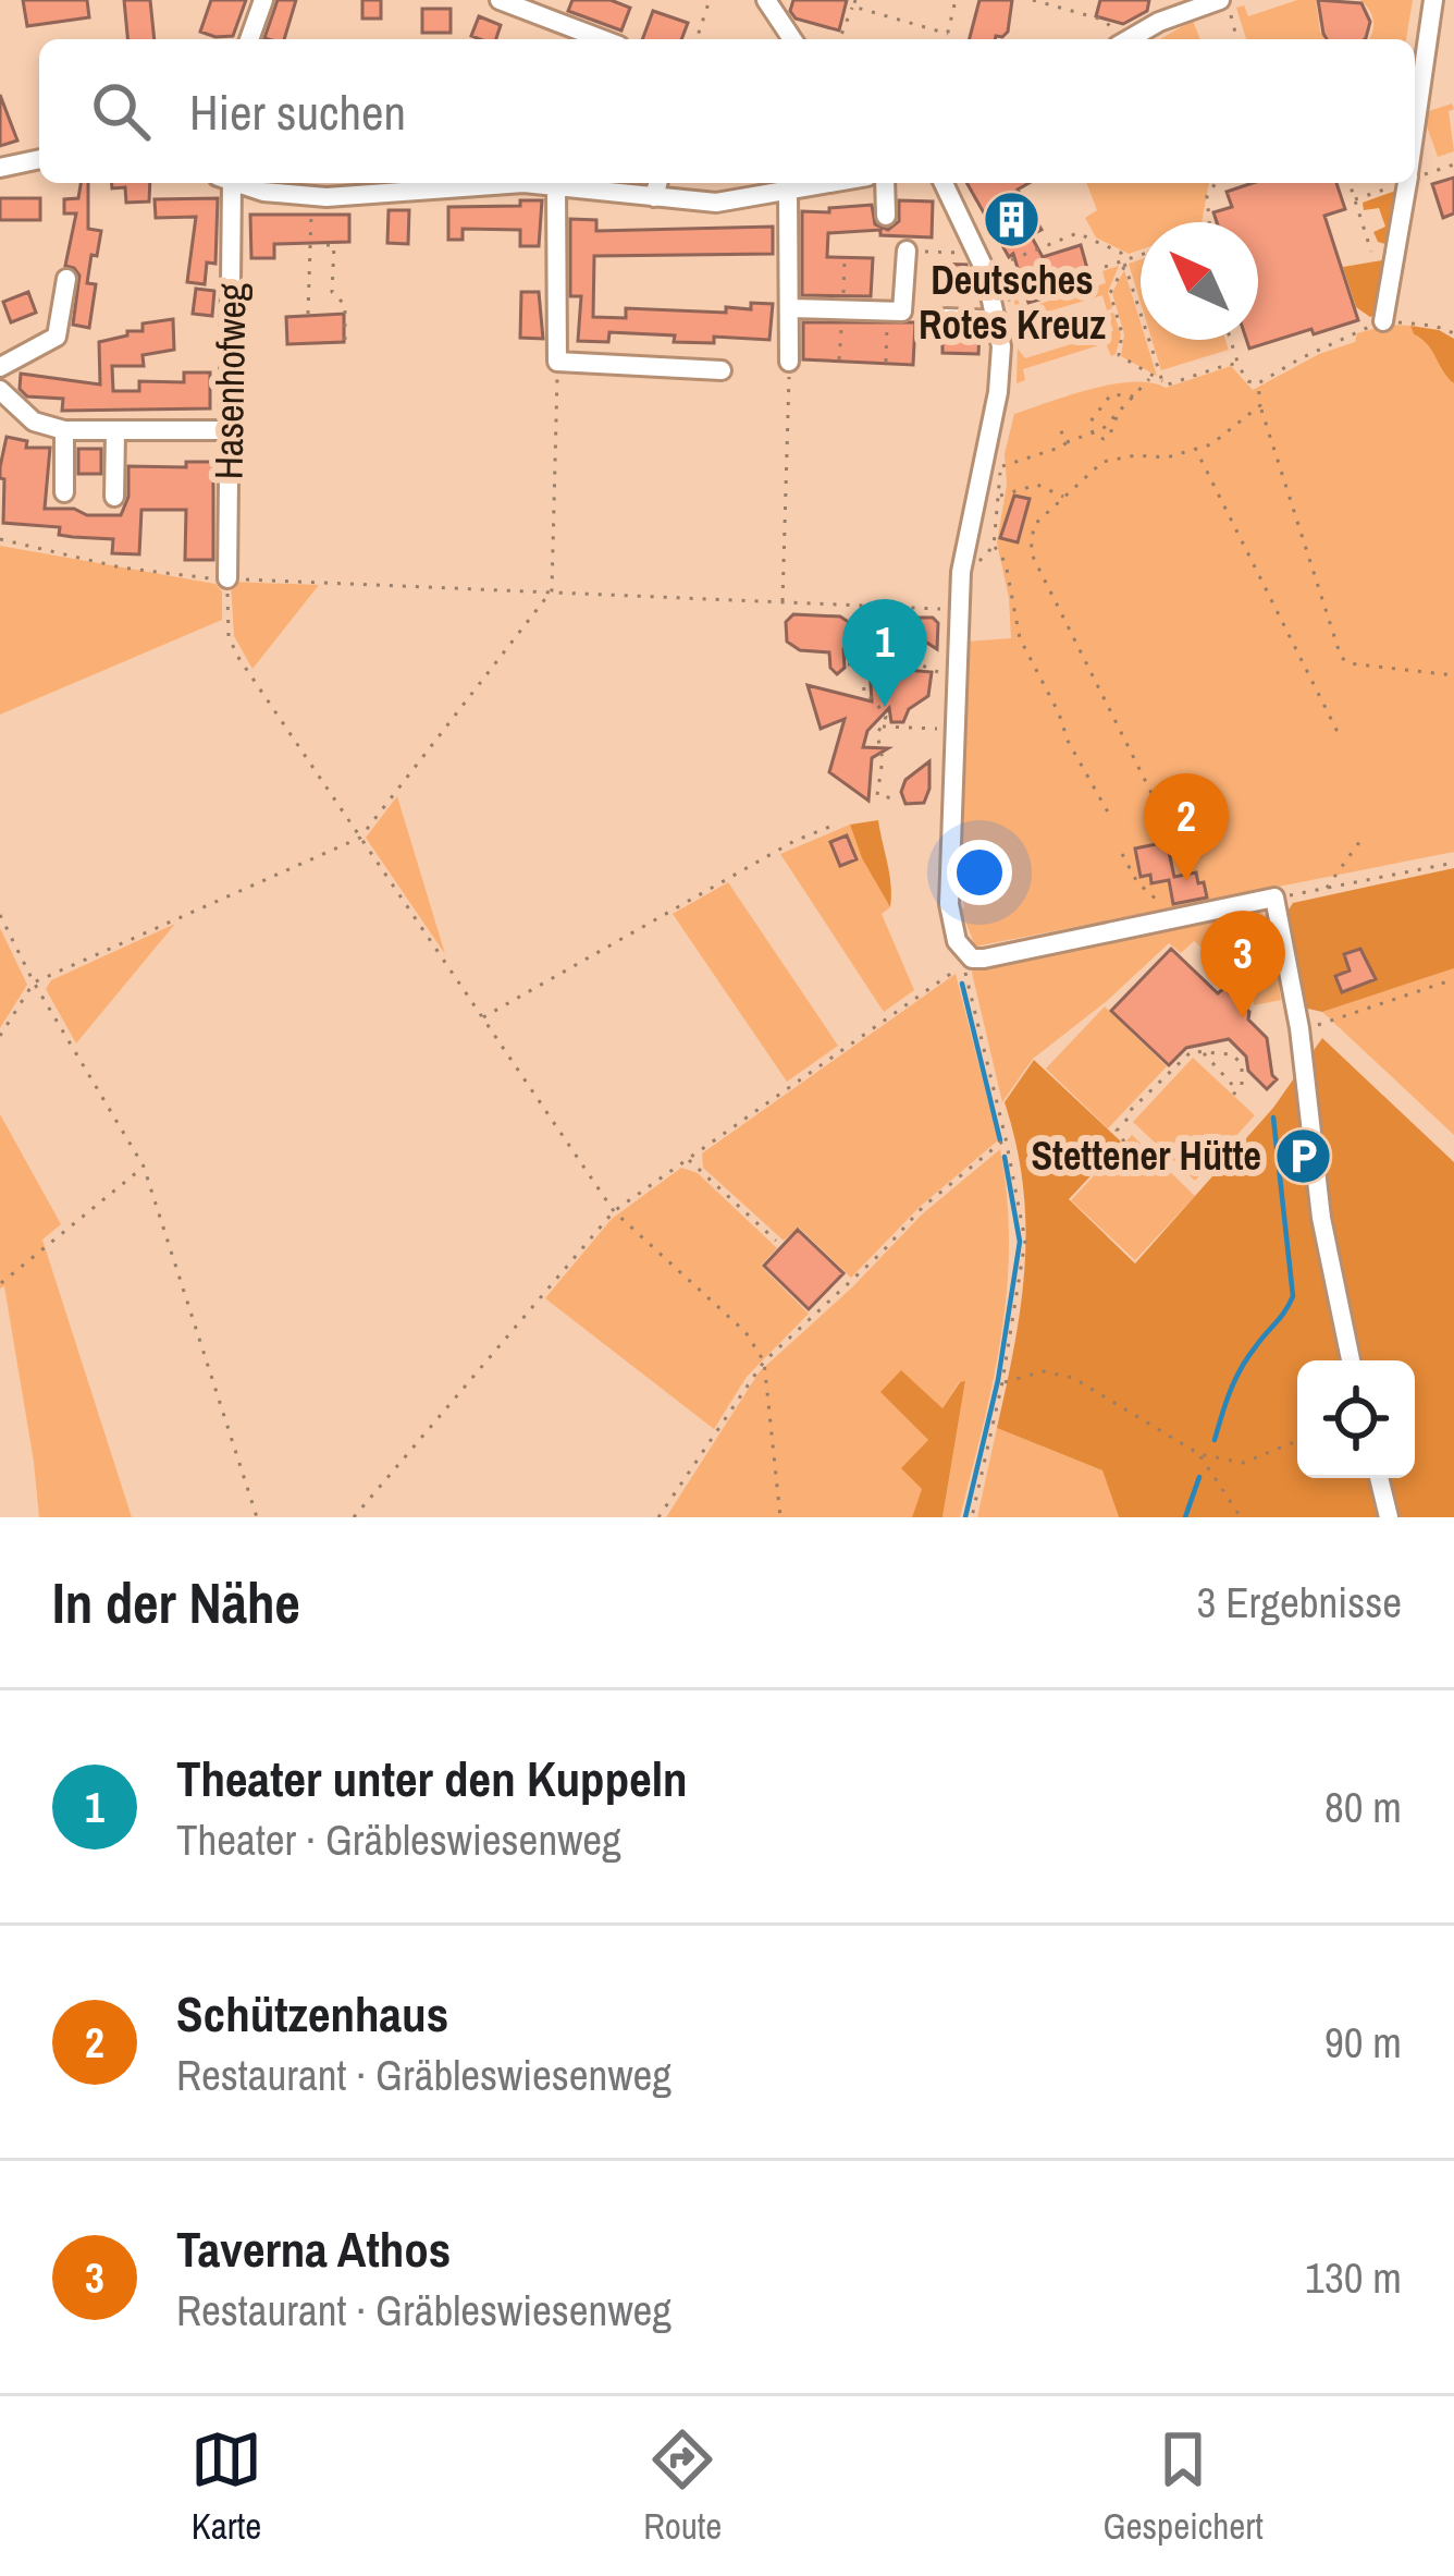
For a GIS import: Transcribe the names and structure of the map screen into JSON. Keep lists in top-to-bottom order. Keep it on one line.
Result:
{"streets":{"street":["Hasenhofweg"]},"places":{"building":["Deutsches Rotes Kreuz"],"parking":["Stettener Hütte"]},"north":"top left","page":{"search":"Hier suchen","pins":["1","2","3"],"heading":["In der Nähe","3 Ergebnisse"],"list":[{"mark":"1","name":"Theater unter den Kuppeln","note":"Theater · Gräbleswiesenweg","value":"80 m"},{"mark":"2","name":"Schützenhaus","note":"Restaurant · Gräbleswiesenweg","value":"90 m"},{"mark":"3","name":"Taverna Athos","note":"Restaurant · Gräbleswiesenweg","value":"130 m"}],"nav":["Karte","Route","Gespeichert"]}}
